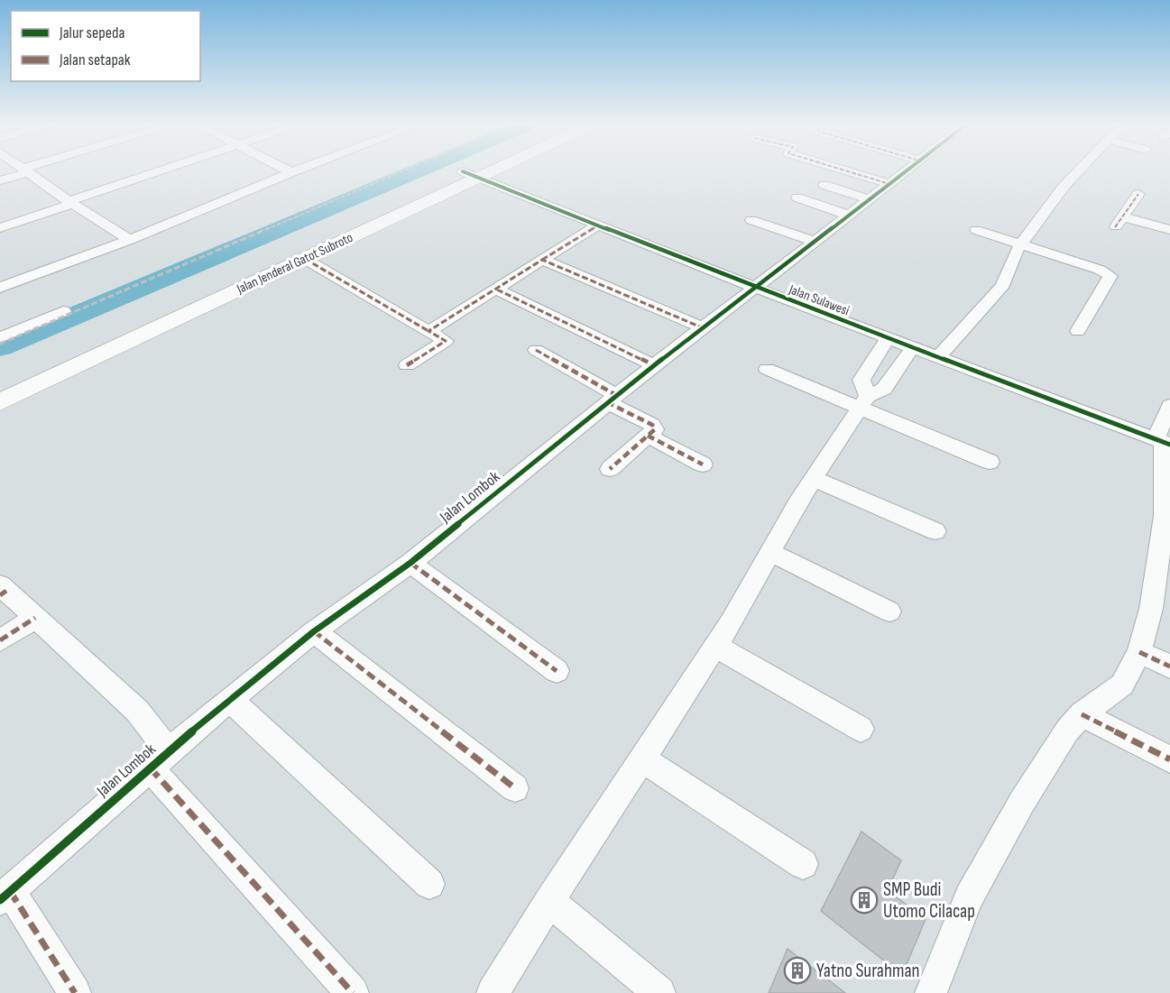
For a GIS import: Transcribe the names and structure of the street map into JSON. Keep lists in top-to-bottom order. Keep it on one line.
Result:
{"streets":{"main road":["Jalan Jenderal Gatot Subroto"],"street":["Jalan Sulawesi","Jalan Lombok"]},"crossings":[["Jalan Jenderal Gatot Subroto","Jalan Sulawesi"],["Jalan Sulawesi","Jalan Lombok"]],"places":{"building":["SMP Budi Utomo Cilacap","Yatno Surahman"]},"legend":["Jalur sepeda","Jalan setapak"]}
